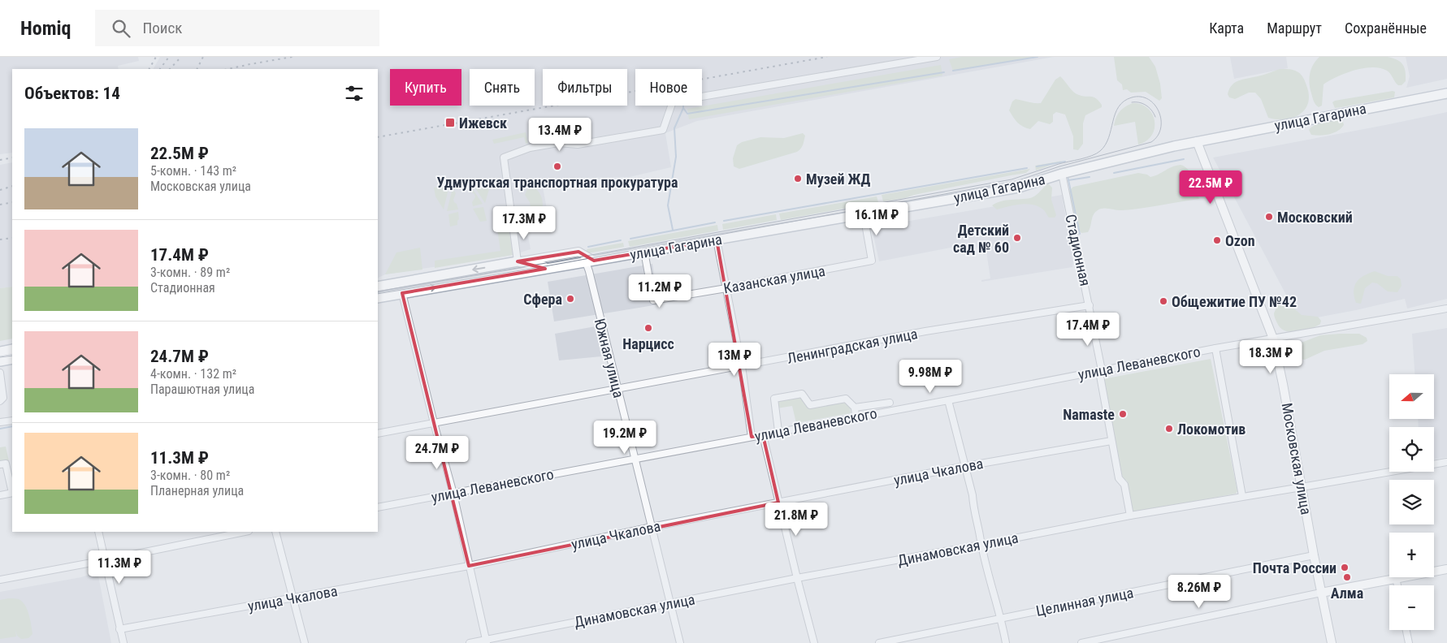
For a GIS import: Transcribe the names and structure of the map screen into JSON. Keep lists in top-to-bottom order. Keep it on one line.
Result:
{"streets":{"main road":["улица Гагарина"],"street":["Стадионная","Казанская улица","Ленинградская улица","Южная улица","улица Леваневского","Московская улица","улица Чкалова","Динамовская улица","Целинная улица"]},"crossings":[["улица Гагарина","Стадионная"],["улица Гагарина","Казанская улица"],["улица Гагарина","Южная улица"],["улица Гагарина","Московская улица"],["Стадионная","Ленинградская улица"],["Стадионная","улица Леваневского"],["Стадионная","улица Чкалова"],["Стадионная","Динамовская улица"],["Ленинградская улица","Южная улица"],["Южная улица","улица Леваневского"],["Южная улица","улица Чкалова"],["Южная улица","Динамовская улица"],["улица Леваневского","Московская улица"],["Московская улица","Динамовская улица"],["Московская улица","Целинная улица"]],"places":{"transit":["Ижевск"],"other":["Удмуртская транспортная прокуратура","Музей ЖД","Московский","Детский сад № 60","Ozon","Сфера","Общежитие ПУ №42","Нарцисс","Namaste","Локомотив","Почта России","Алма"]},"north":"left","page":{"header":"Homiq","search":"Поиск","nav":["Карта","Маршрут","Сохранённые"],"chip":["Купить","Снять","Фильтры","Новое"],"heading":"Объектов: 14","price":["13.4M ₽","22.5M ₽","16.1M ₽","17.3M ₽","11.2M ₽","17.4M ₽","18.3M ₽","13M ₽","9.98M ₽","19.2M ₽","24.7M ₽","21.8M ₽","11.3M ₽","8.26M ₽"],"list":[{"name":"22.5M ₽","note":"5-комн. · 143 m² · Московская улица"},{"name":"17.4M ₽","note":"3-комн. · 89 m² · Стадионная"},{"name":"24.7M ₽","note":"4-комн. · 132 m² · Парашютная улица"},{"name":"11.3M ₽","note":"3-комн. · 80 m² · Планерная улица"}],"map_buttons":["+","−"]}}
